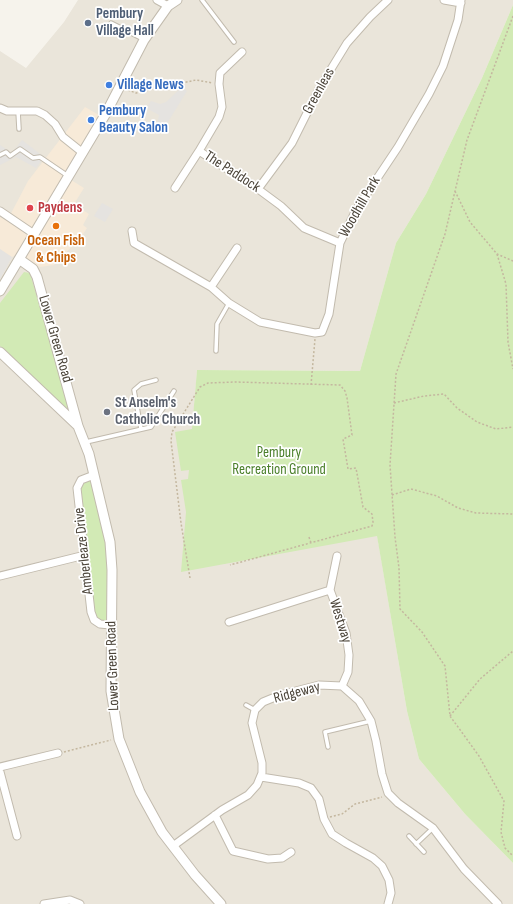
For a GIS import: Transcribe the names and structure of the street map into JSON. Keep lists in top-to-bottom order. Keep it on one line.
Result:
{"streets":{"street":["Greenleas","The Paddock","Woodhill Park","Lower Green Road","Amberleaze Drive","Westway","Ridgeway"]},"crossings":[["Greenleas","The Paddock"],["The Paddock","Woodhill Park"],["Lower Green Road","Amberleaze Drive"],["Westway","Ridgeway"]],"parks":["Pembury Recreation Ground"],"places":["Pembury Village Hall","Village News","Pembury Beauty Salon","Paydens","Ocean Fish & Chips","St Anselm's Catholic Church"]}
